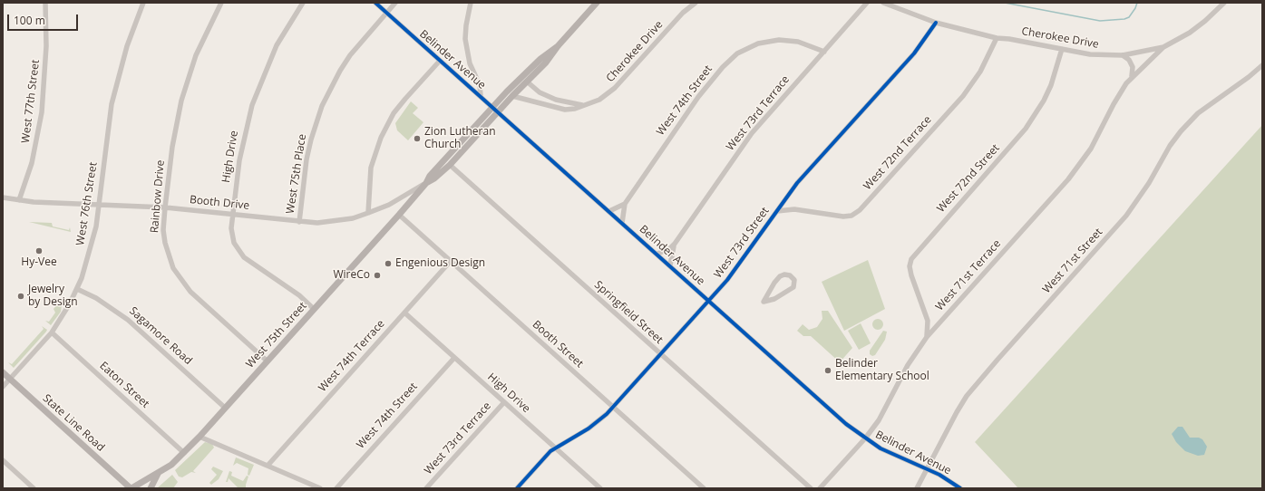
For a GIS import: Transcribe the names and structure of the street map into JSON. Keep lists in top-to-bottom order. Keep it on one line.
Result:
{"streets":{"main road":["West 75th Street","State Line Road"],"street":["Cherokee Drive","Belinder Avenue","West 74th Street","West 77th Street","West 73rd Terrace","West 72nd Terrace","High Drive","West 75th Place","West 72nd Street","Rainbow Drive","Booth Drive","West 76th Street","West 73rd Street","West 71st Street","West 71st Terrace","Springfield Street","Sagamore Road","Booth Street","West 74th Terrace","Eaton Street"]},"crossings":[["Cherokee Drive","West 72nd Terrace"],["Cherokee Drive","West 72nd Street"],["Cherokee Drive","West 73rd Street"],["Cherokee Drive","West 71st Terrace"],["Cherokee Drive","West 75th Street"],["Belinder Avenue","West 74th Street"],["Belinder Avenue","West 73rd Terrace"],["Belinder Avenue","West 75th Place"],["Belinder Avenue","West 73rd Street"],["Belinder Avenue","West 71st Street"],["Belinder Avenue","West 71st Terrace"],["Belinder Avenue","West 75th Street"],["West 74th Street","West 73rd Terrace"],["West 74th Street","High Drive"],["West 77th Street","Booth Drive"],["West 73rd Terrace","High Drive"],["West 72nd Terrace","West 73rd Street"],["High Drive","Booth Drive"],["High Drive","West 73rd Street"],["High Drive","West 75th Street"],["High Drive","West 74th Terrace"],["West 75th Place","Booth Drive"],["West 72nd Street","West 71st Terrace"],["Rainbow Drive","Booth Drive"],["Rainbow Drive","West 75th Street"],["Booth Drive","West 76th Street"],["Booth Drive","West 75th Street"],["West 76th Street","Sagamore Road"],["West 76th Street","Eaton Street"],["West 76th Street","State Line Road"],["West 73rd Street","Springfield Street"],["West 73rd Street","Booth Street"],["Springfield Street","West 75th Street"],["West 75th Street","Sagamore Road"],["West 75th Street","Booth Street"],["West 75th Street","Eaton Street"],["West 75th Street","State Line Road"],["Booth Street","West 74th Terrace"]],"places":["Zion Lutheran Church","Hy-Vee","Engenious Design","WireCo","Jewelry by Design","Belinder Elementary School"],"scale_bar":"100 m"}
